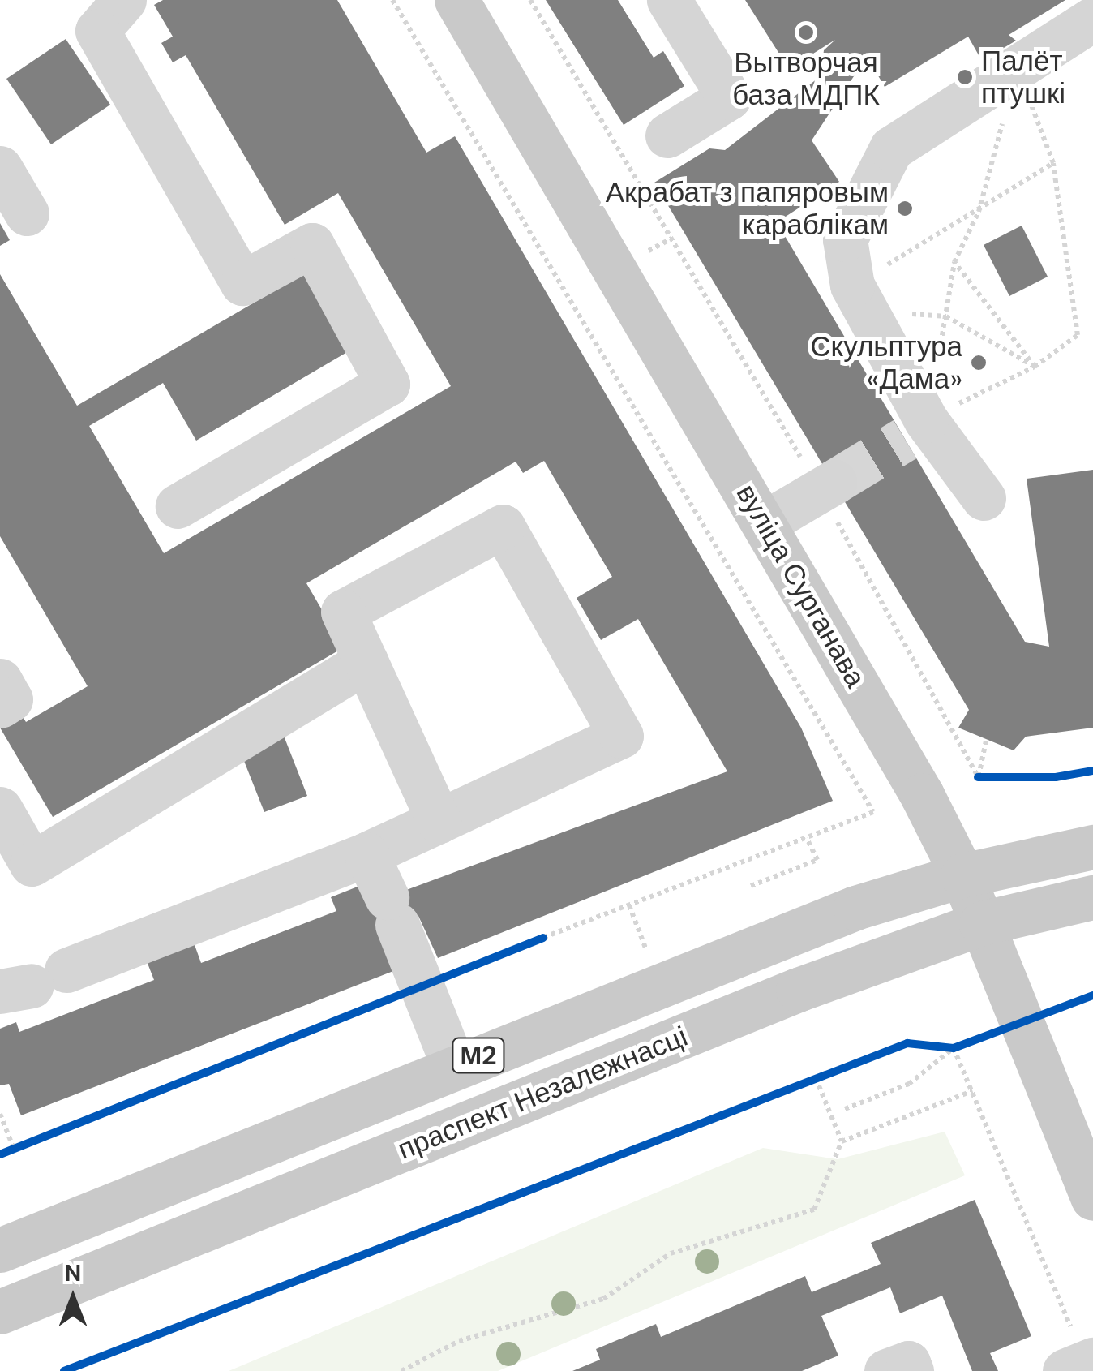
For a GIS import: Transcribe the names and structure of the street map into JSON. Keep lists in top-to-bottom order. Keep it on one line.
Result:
{"streets":{"main road":["вуліца Сурганава","М2","праспект Незалежнасці"]},"crossings":[["вуліца Сурганава","праспект Незалежнасці"]],"places":["Вытворчая база МДПК","Палёт птушкі","Акрабат з папяровым караблікам","Скульптура «Дама»"],"north":"top"}
